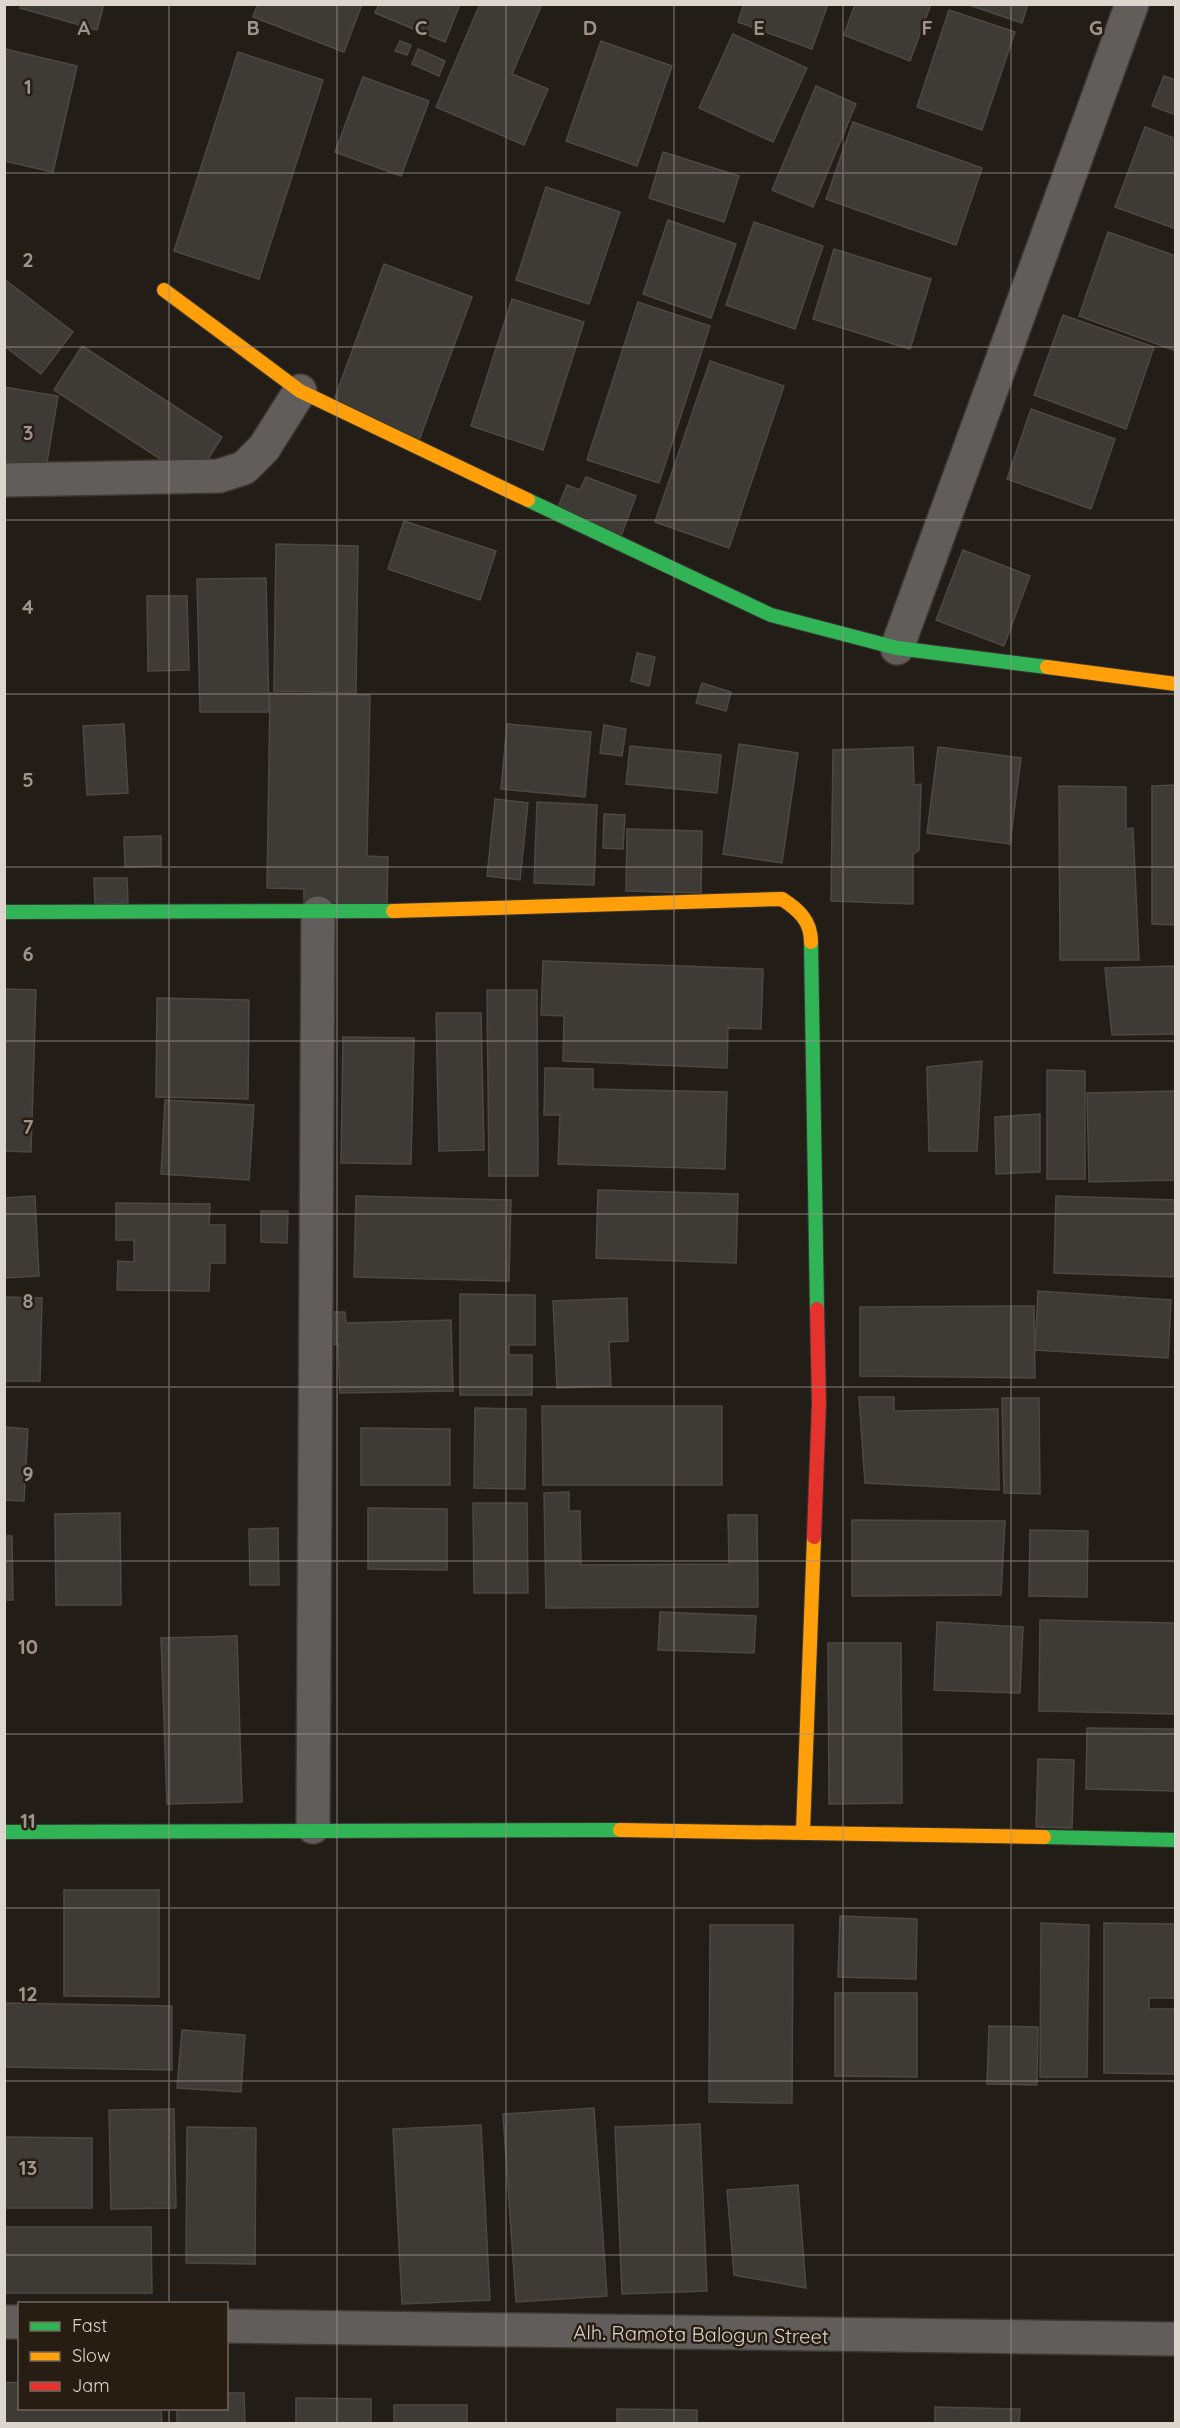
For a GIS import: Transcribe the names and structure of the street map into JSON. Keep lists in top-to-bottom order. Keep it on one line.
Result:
{"streets":{"street":["Alh. Ramota Balogun Street"]},"legend":["Fast","Slow","Jam"],"grid":{"columns":["A","B","C","D","E","F","G"],"rows":["1","2","3","4","5","6","7","8","9","10","11","12","13"]}}
